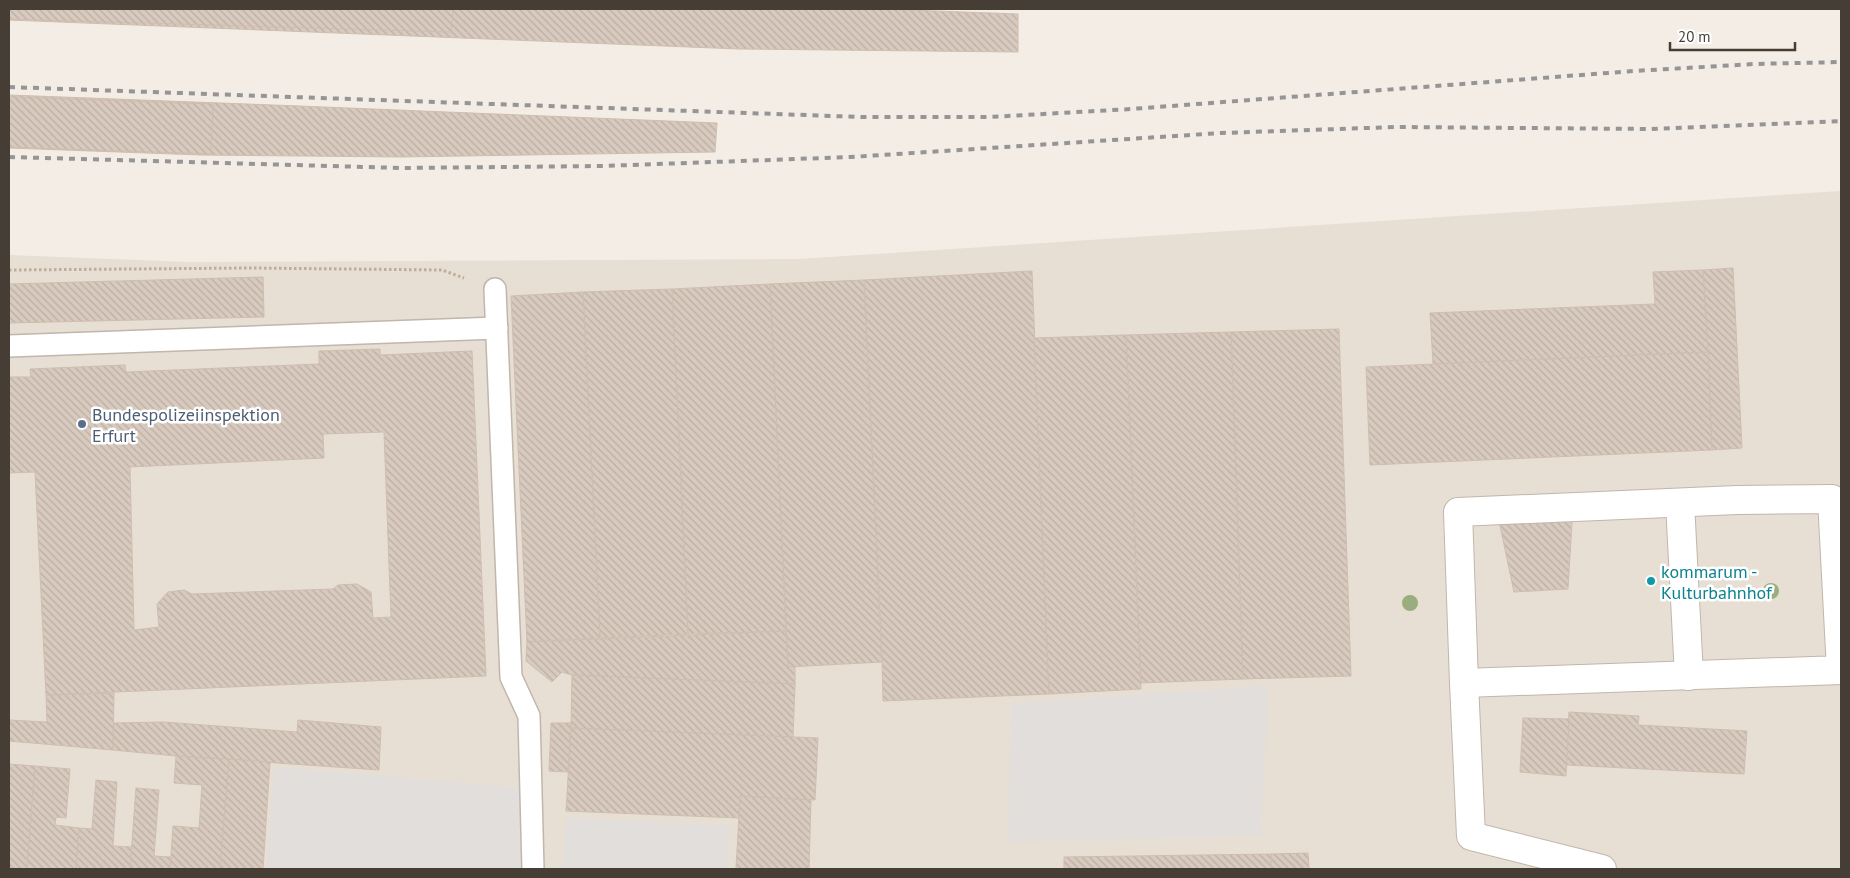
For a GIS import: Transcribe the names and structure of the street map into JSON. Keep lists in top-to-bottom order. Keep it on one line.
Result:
{"places":["Bundespolizeiinspektion Erfurt","kommarum - Kulturbahnhof"],"scale_bar":"20 m"}
